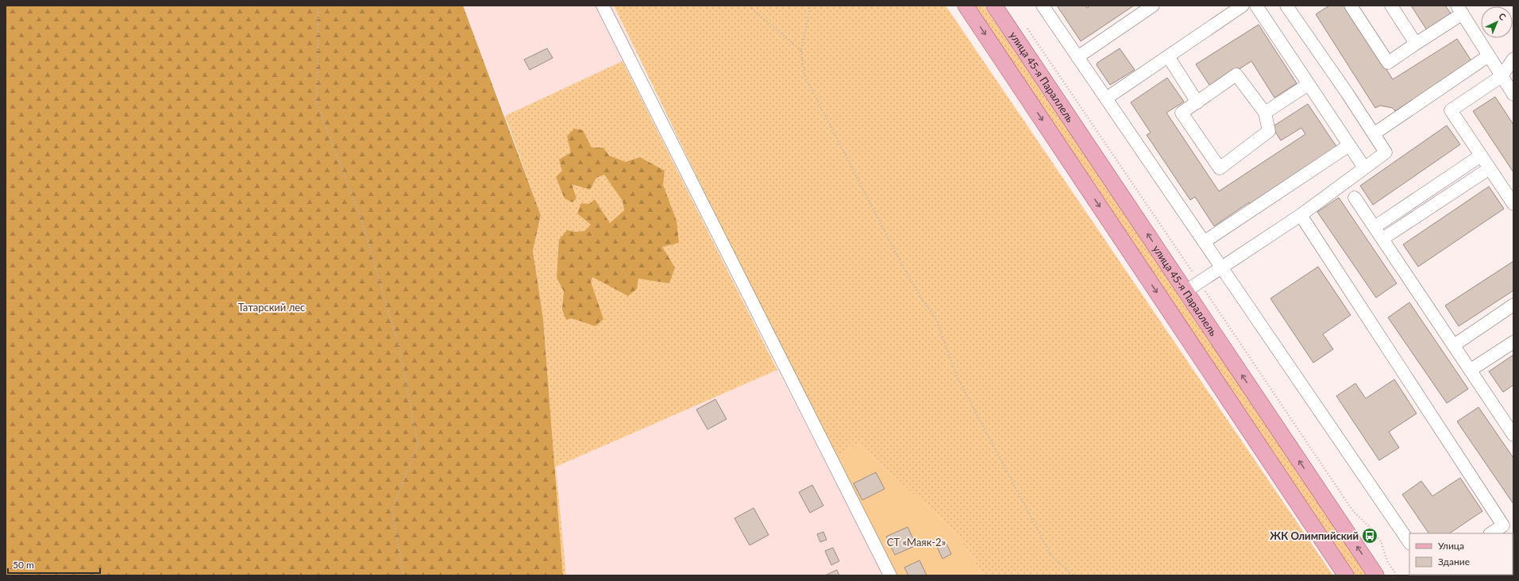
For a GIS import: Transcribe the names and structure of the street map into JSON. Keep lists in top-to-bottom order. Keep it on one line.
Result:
{"streets":{"main road":["улица 45-я Параллель"]},"parks":["Татарский лес","СТ «Маяк-2»"],"places":{"bus stop":["ЖК Олимпийский"]},"legend":["Улица","Здание"],"scale_bar":"50 m","north":"top right"}
